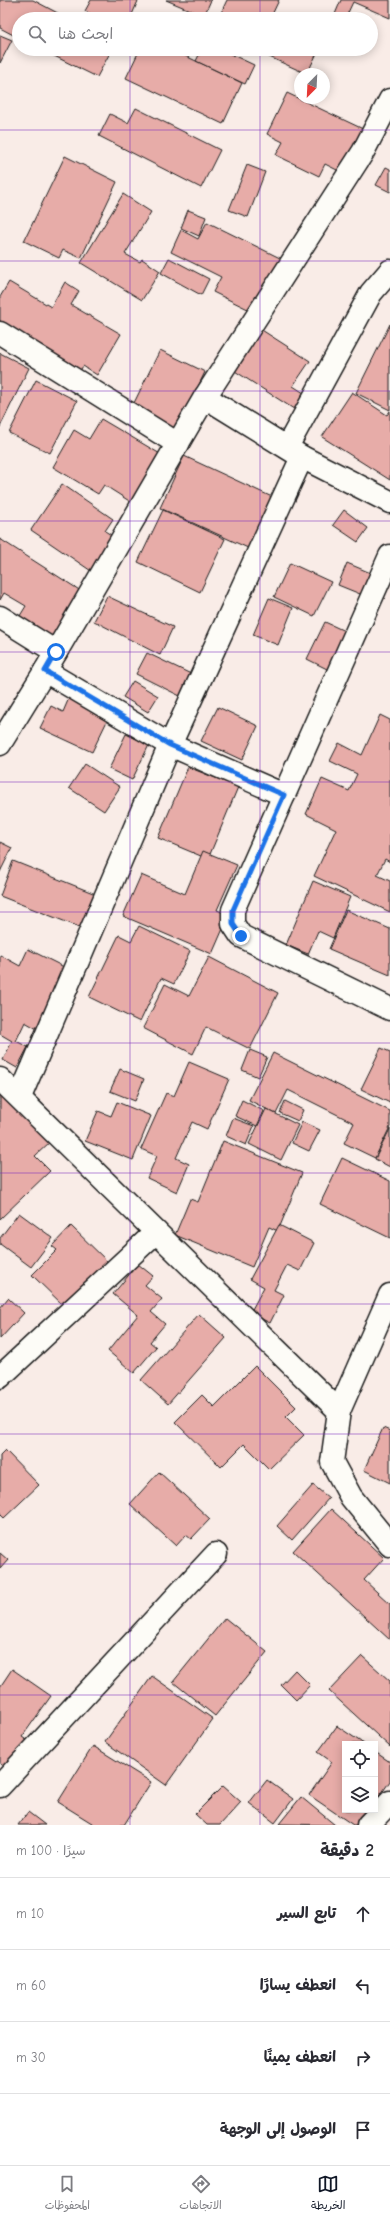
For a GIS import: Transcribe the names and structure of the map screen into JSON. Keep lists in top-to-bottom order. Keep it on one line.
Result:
{"north":"bottom left","page":{"search":"ابحث هنا","heading":["2 دقيقة","سيرًا · 100 m"],"list":[["تابع السير","10 m"],["انعطف يسارًا","60 m"],["انعطف يمينًا","30 m"],"الوصول إلى الوجهة"],"nav":["الخريطة","الاتجاهات","المحفوظات"]}}
